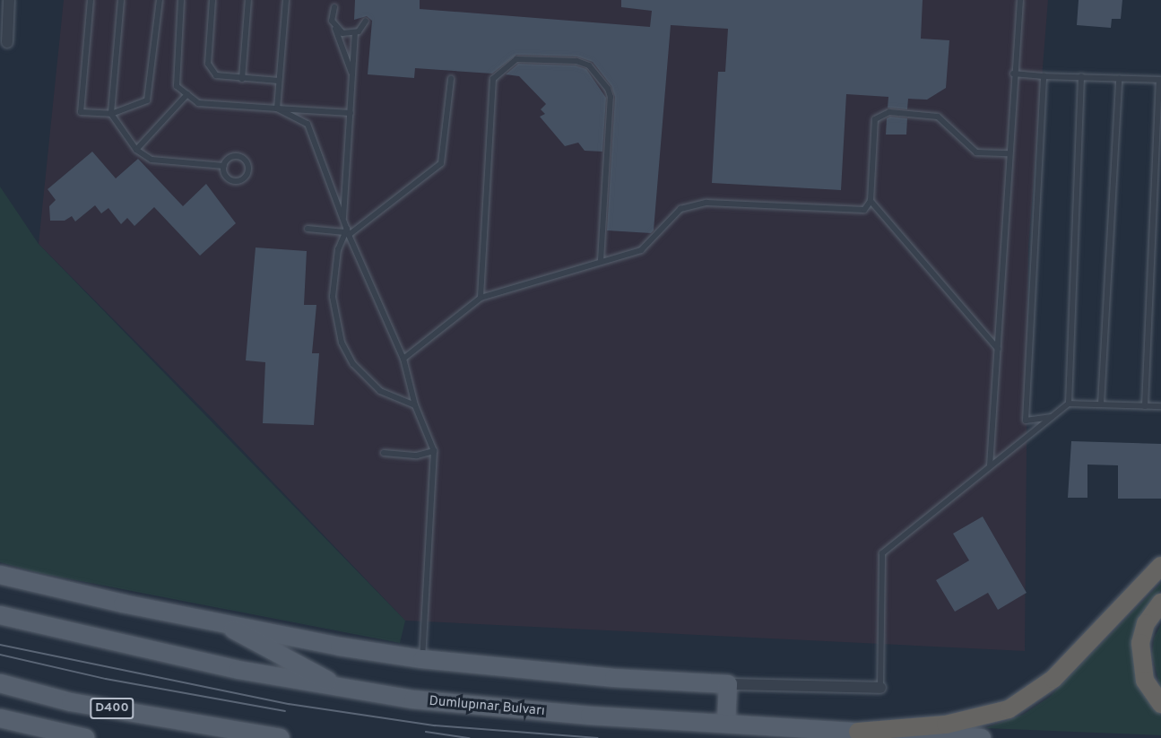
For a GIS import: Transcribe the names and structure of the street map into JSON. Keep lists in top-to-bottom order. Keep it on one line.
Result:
{"streets":{"main road":["Dumlupınar Bulvarı","D400"]}}
